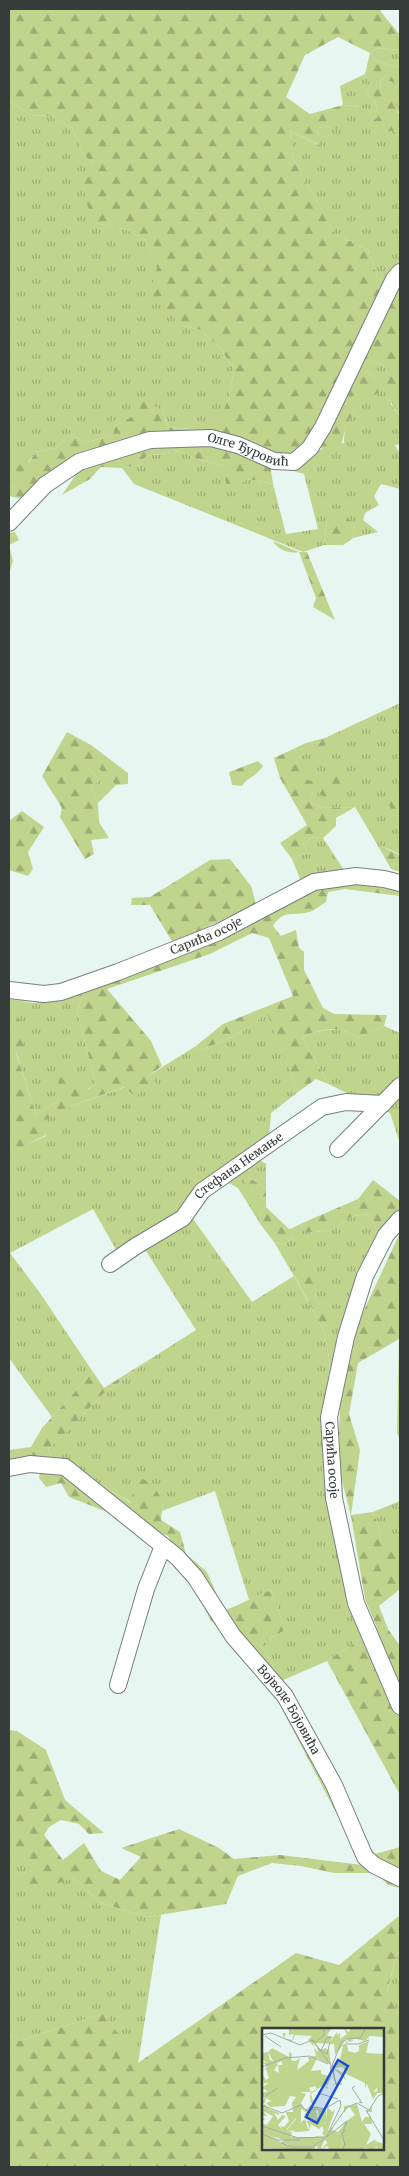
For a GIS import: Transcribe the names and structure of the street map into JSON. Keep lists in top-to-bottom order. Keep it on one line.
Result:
{"streets":{"street":["Олге Ђуровић","Сарића осоје","Стефана Немање","Војводе Бојовића"]}}
